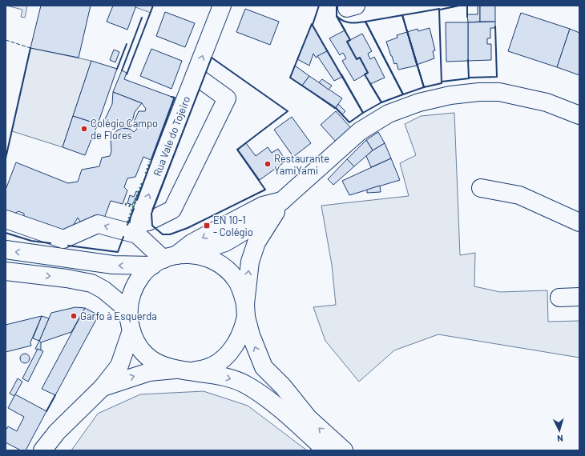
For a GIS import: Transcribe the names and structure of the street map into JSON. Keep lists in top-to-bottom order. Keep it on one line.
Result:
{"streets":{"main road":["Rua Vale do Tojeiro"]},"one_way":["Rua Vale do Tojeiro"],"places":{"other":["Colégio Campo de Flores","Restaurante YamiYami","Garfo à Esquerda"],"transit":["EN 10-1 - Colégio"]},"north":"bottom"}
